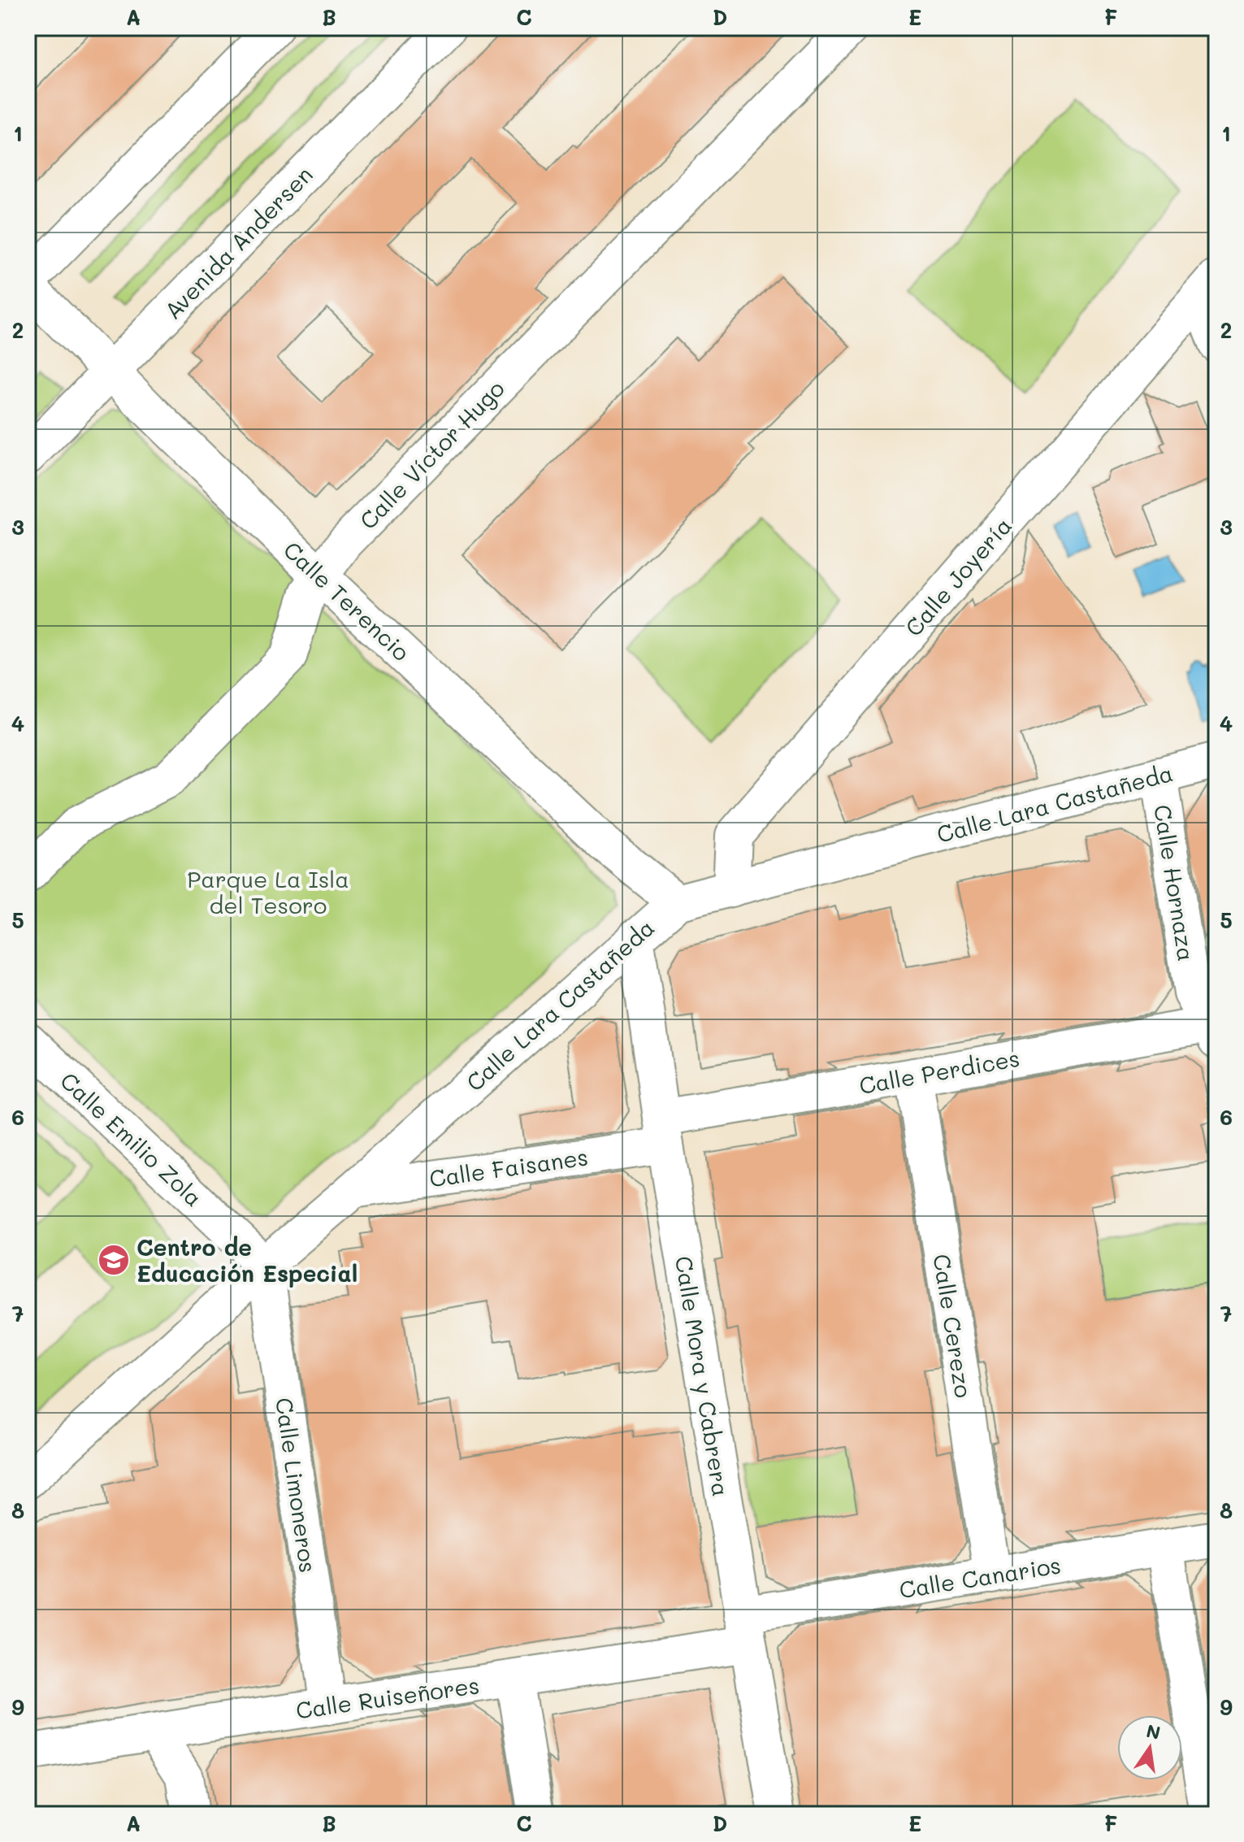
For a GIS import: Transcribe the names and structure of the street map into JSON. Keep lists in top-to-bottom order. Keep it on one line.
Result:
{"streets":{"street":["Avenida Andersen","Calle Víctor Hugo","Calle Joyería","Calle Terencio","Calle Lara Castañeda","Calle Hornaza","Calle Perdices","Calle Emilio Zola","Calle Faisanes","Calle Cerezo","Calle Mora y Cabrera","Calle Limoneros","Calle Canarios","Calle Ruiseñores"]},"crossings":[["Avenida Andersen","Calle Terencio"],["Calle Víctor Hugo","Calle Terencio"],["Calle Joyería","Calle Lara Castañeda"],["Calle Terencio","Calle Lara Castañeda"],["Calle Lara Castañeda","Calle Hornaza"],["Calle Lara Castañeda","Calle Emilio Zola"],["Calle Lara Castañeda","Calle Faisanes"],["Calle Lara Castañeda","Calle Mora y Cabrera"],["Calle Lara Castañeda","Calle Limoneros"],["Calle Hornaza","Calle Perdices"],["Calle Perdices","Calle Faisanes"],["Calle Perdices","Calle Cerezo"],["Calle Perdices","Calle Mora y Cabrera"],["Calle Emilio Zola","Calle Limoneros"],["Calle Faisanes","Calle Mora y Cabrera"],["Calle Cerezo","Calle Canarios"],["Calle Mora y Cabrera","Calle Canarios"],["Calle Mora y Cabrera","Calle Ruiseñores"],["Calle Limoneros","Calle Ruiseñores"],["Calle Canarios","Calle Ruiseñores"]],"parks":["Parque La Isla del Tesoro"],"places":{"school or university":["Centro de Educación Especial"]},"north":"top","grid":{"columns":["A","B","C","D","E","F"],"rows":["1","2","3","4","5","6","7","8","9"]}}
